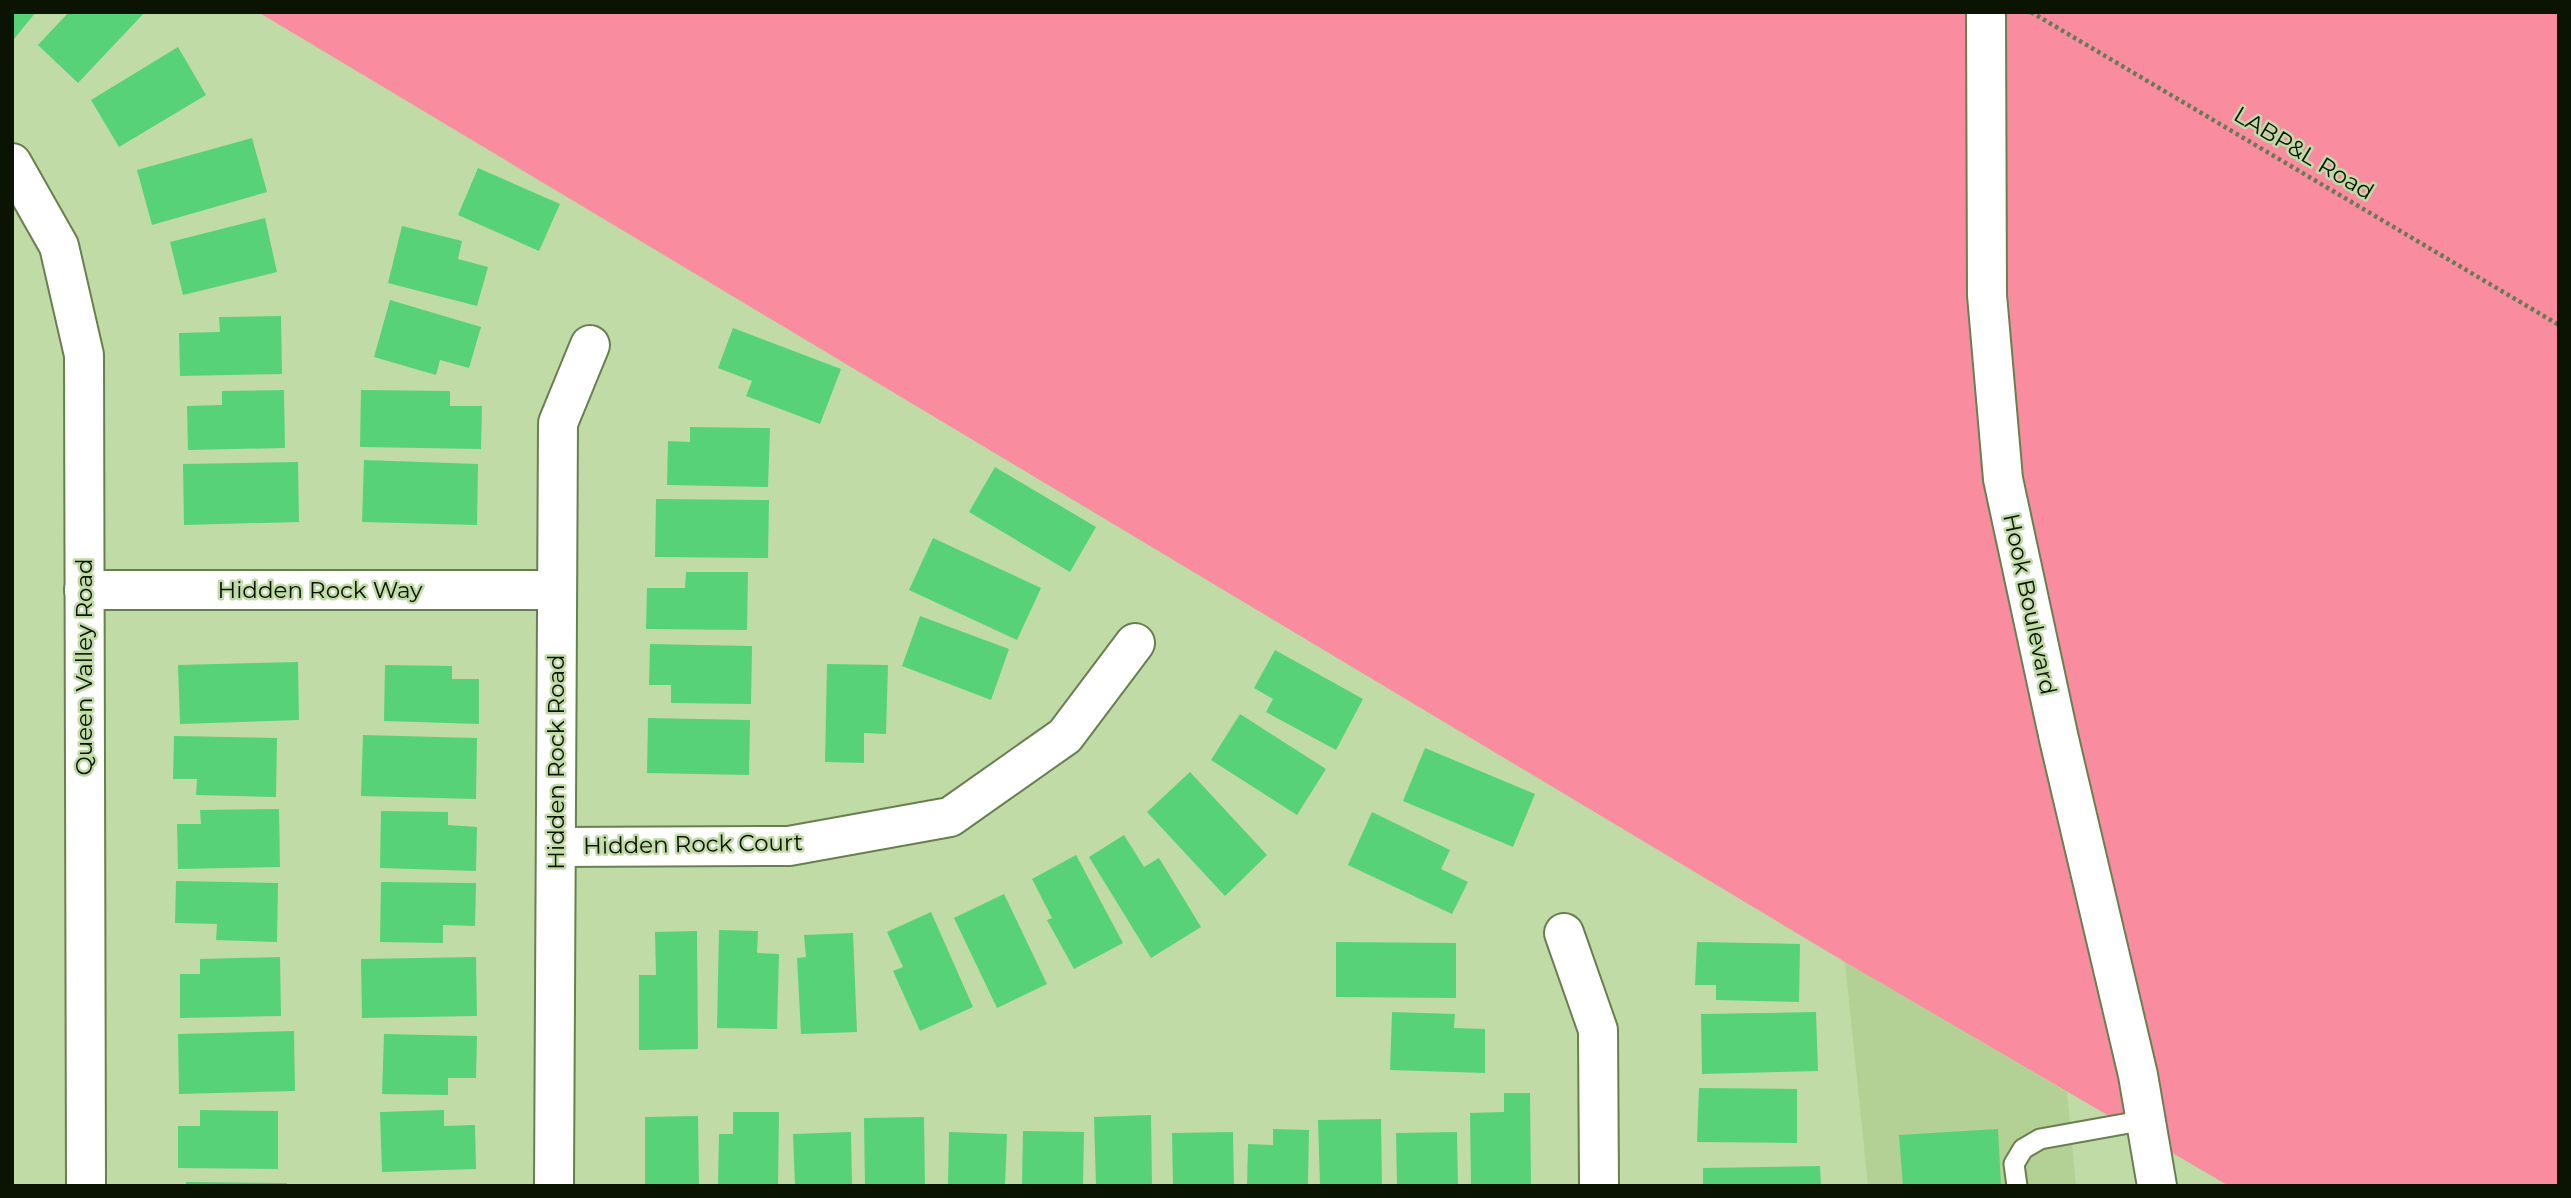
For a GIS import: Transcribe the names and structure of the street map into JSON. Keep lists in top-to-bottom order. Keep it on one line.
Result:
{"streets":{"street":["Hidden Rock Way","Hook Boulevard","Queen Valley Road","Hidden Rock Road","Hidden Rock Court"],"path":["LABP&L Road"]},"crossings":[["Hidden Rock Way","Queen Valley Road"],["Hidden Rock Way","Hidden Rock Road"],["Hidden Rock Road","Hidden Rock Court"]]}
